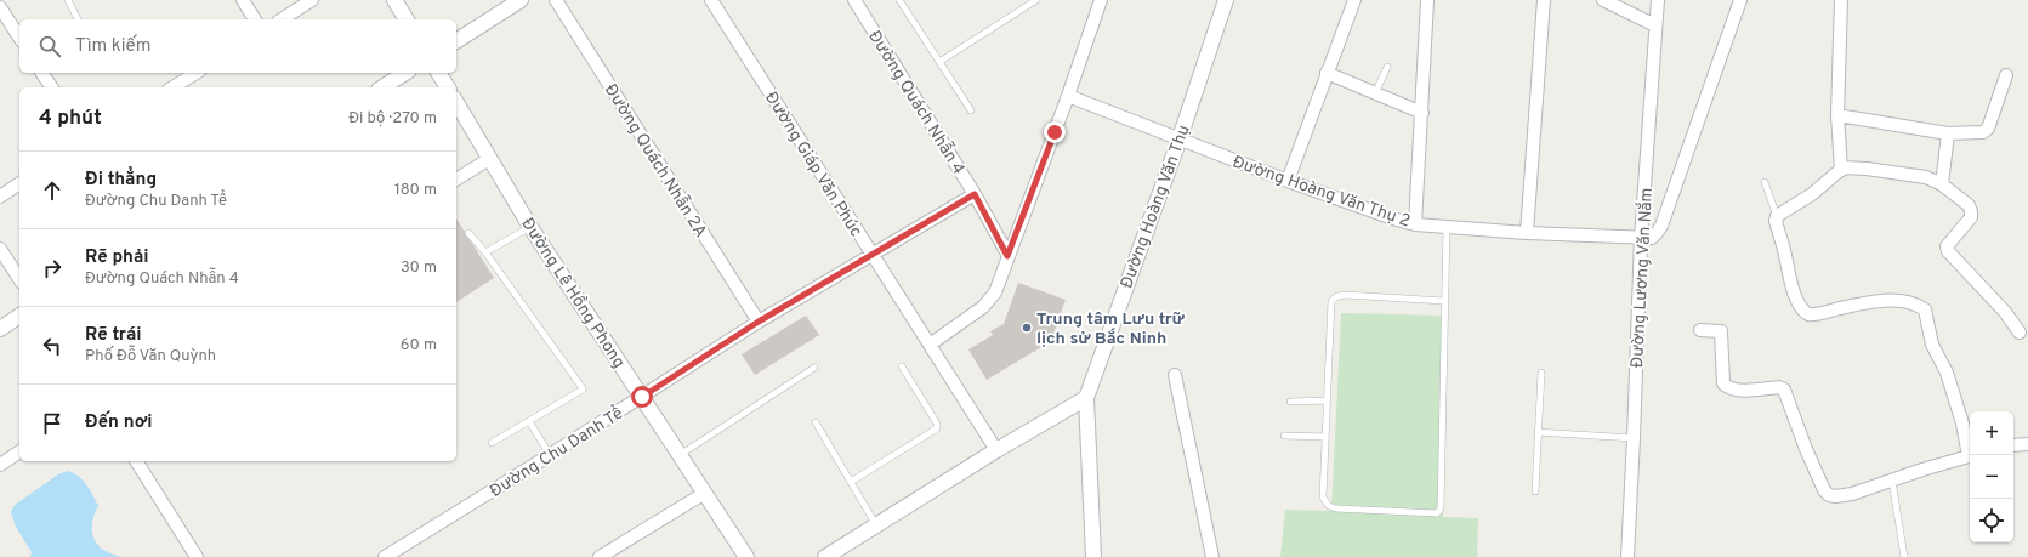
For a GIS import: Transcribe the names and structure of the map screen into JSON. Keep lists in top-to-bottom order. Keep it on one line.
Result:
{"streets":{"street":["Đường Quách Nhẫn 4","Đường Quách Nhẫn 2A","Đường Giáp Văn Phúc","Đường Hoàng Văn Thụ 2","Đường Hoàng Văn Thụ","Đường Lương Văn Nắm","Đường Lê Hồng Phong","Đường Chu Danh Tể"]},"crossings":[["Đường Quách Nhẫn 4","Đường Chu Danh Tể"],["Đường Quách Nhẫn 2A","Đường Chu Danh Tể"],["Đường Giáp Văn Phúc","Đường Chu Danh Tể"],["Đường Hoàng Văn Thụ 2","Đường Hoàng Văn Thụ"],["Đường Hoàng Văn Thụ 2","Đường Lương Văn Nắm"],["Đường Lê Hồng Phong","Đường Chu Danh Tể"]],"places":["Trung tâm Lưu trữ lịch sử Bắc Ninh"],"page":{"search":"Tìm kiếm","heading":["4 phút","Đi bộ · 270 m"],"list":[["Đi thẳng","Đường Chu Danh Tể","180 m"],["Rẽ phải","Đường Quách Nhẫn 4","30 m"],["Rẽ trái","Phố Đỗ Văn Quỳnh","60 m"],"Đến nơi"],"map_buttons":["+","−"]}}
